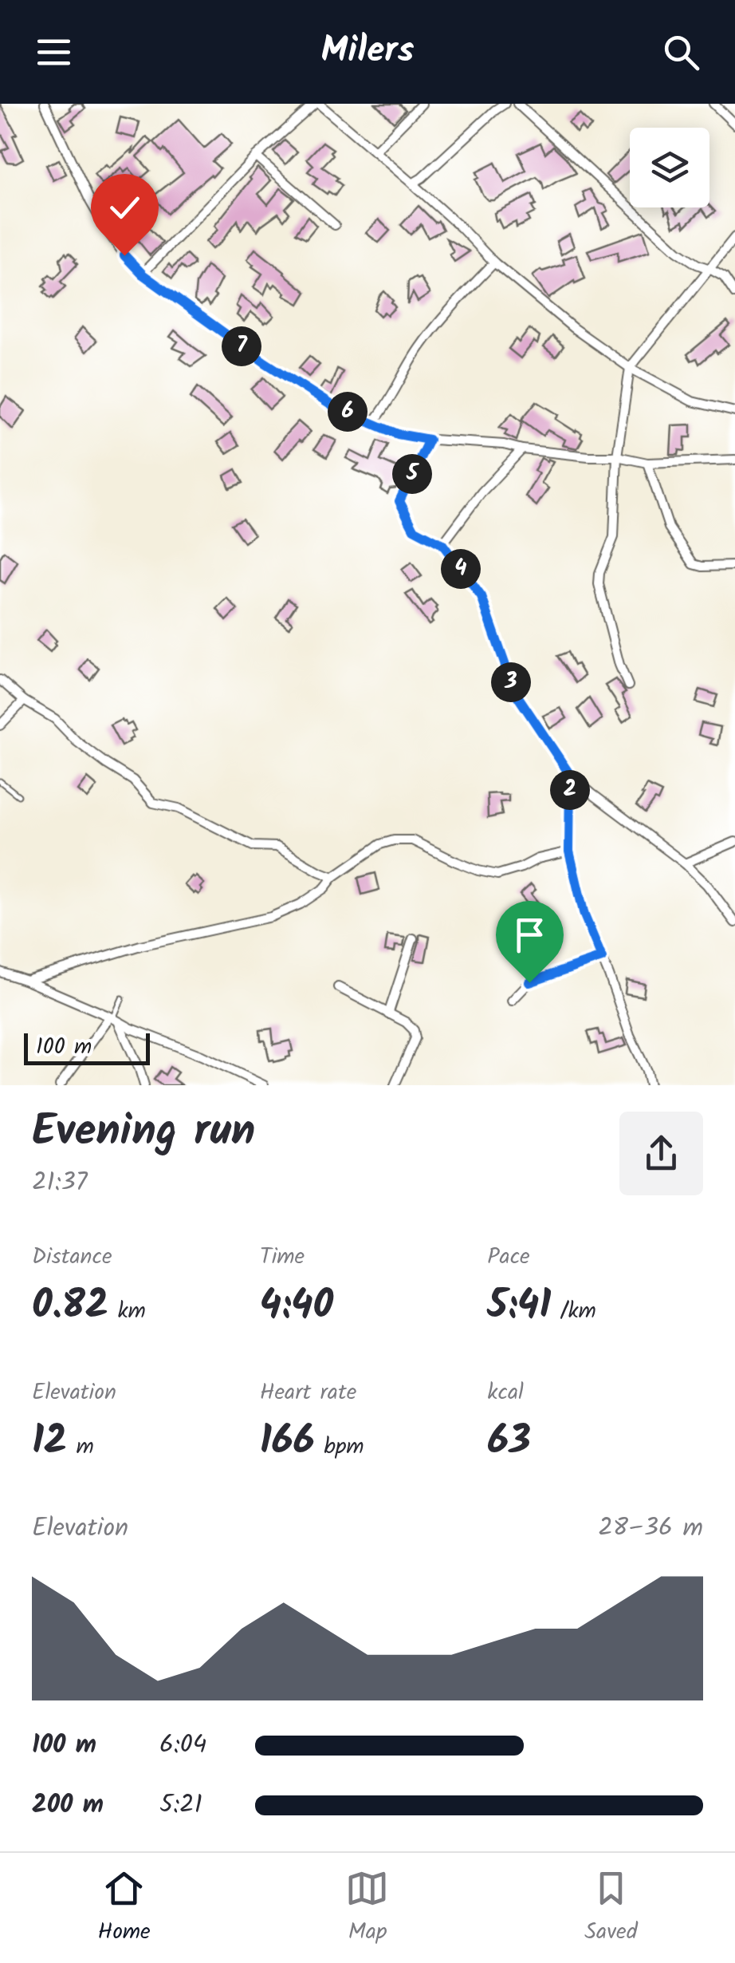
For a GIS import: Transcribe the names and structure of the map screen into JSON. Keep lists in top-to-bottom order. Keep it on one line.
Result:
{"scale_bar":"100 m","page":{"header":"Milers","pins":["7","6","5","4","3","2"],"scale":"100 m","heading":["Evening run","21:37"],"stats":[["Distance","0.82 km"],["Time","4:40"],["Pace","5:41 /km"],["Elevation","12 m"],["Heart rate","166 bpm"],["kcal","63"]],"chart":["Elevation","28–36 m"],"list":[{"name":"100 m","note":"6:04"},{"name":"200 m","note":"5:21"}],"tabs":["Home","Map","Saved"]}}
